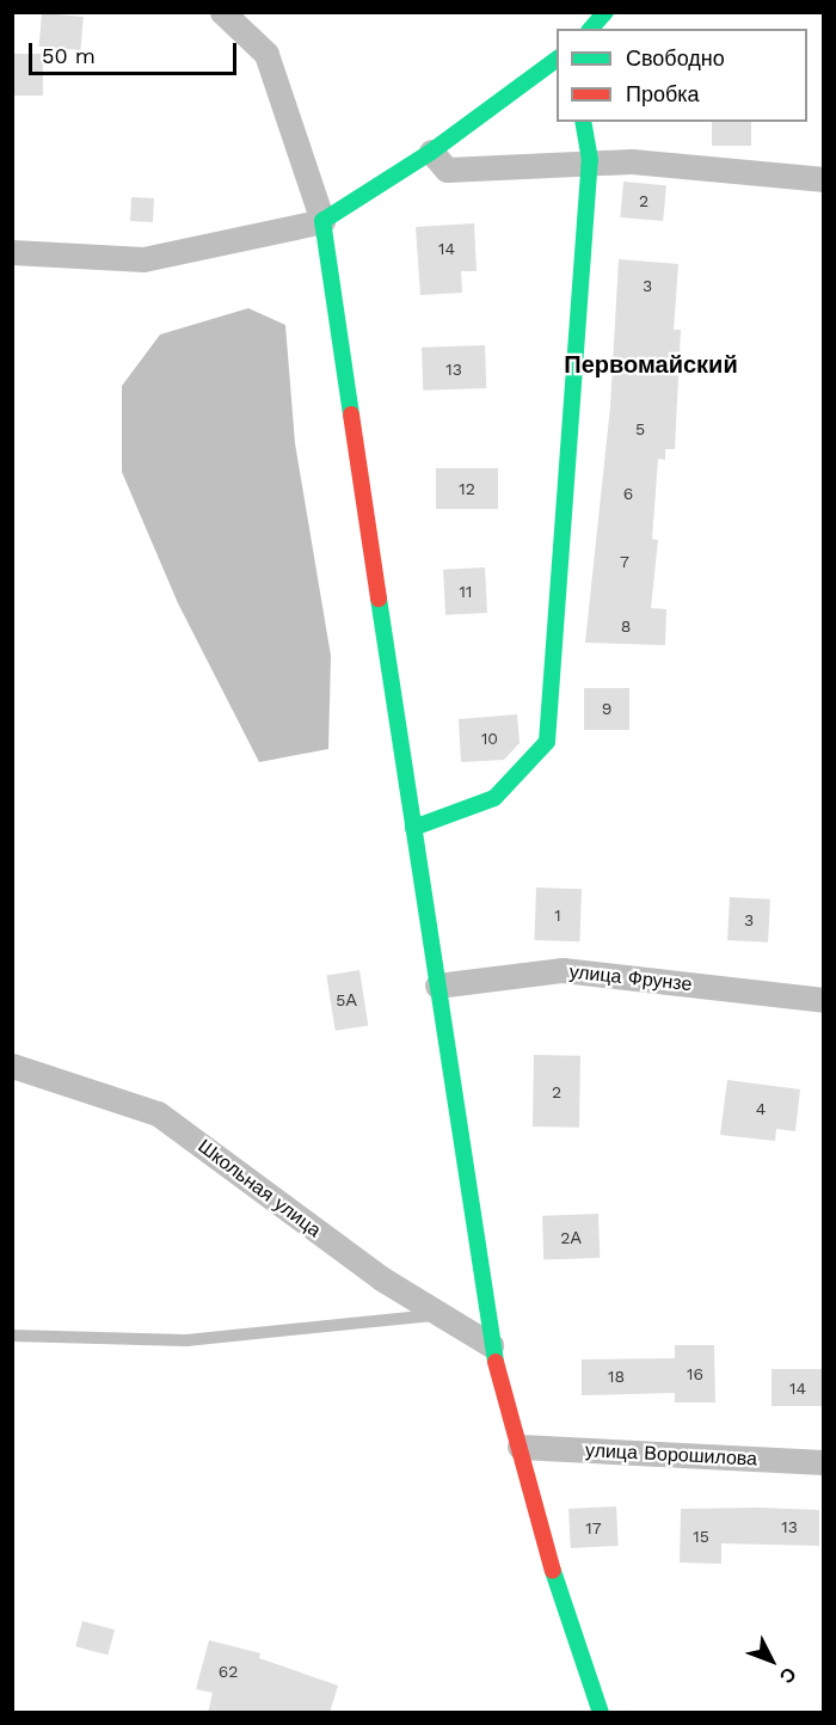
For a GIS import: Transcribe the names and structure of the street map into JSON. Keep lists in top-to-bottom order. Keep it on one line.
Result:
{"streets":{"street":["улица Фрунзе","Школьная улица","улица Ворошилова"]},"districts":["Первомайский"],"house_numbers":["2","14","3","13","5","12","6","7","11","8","9","10","1","3","5А","2","4","2А","16","18","14","13","17","15","62"],"legend":["Свободно","Пробка"],"scale_bar":"50 m","north":"bottom right"}
